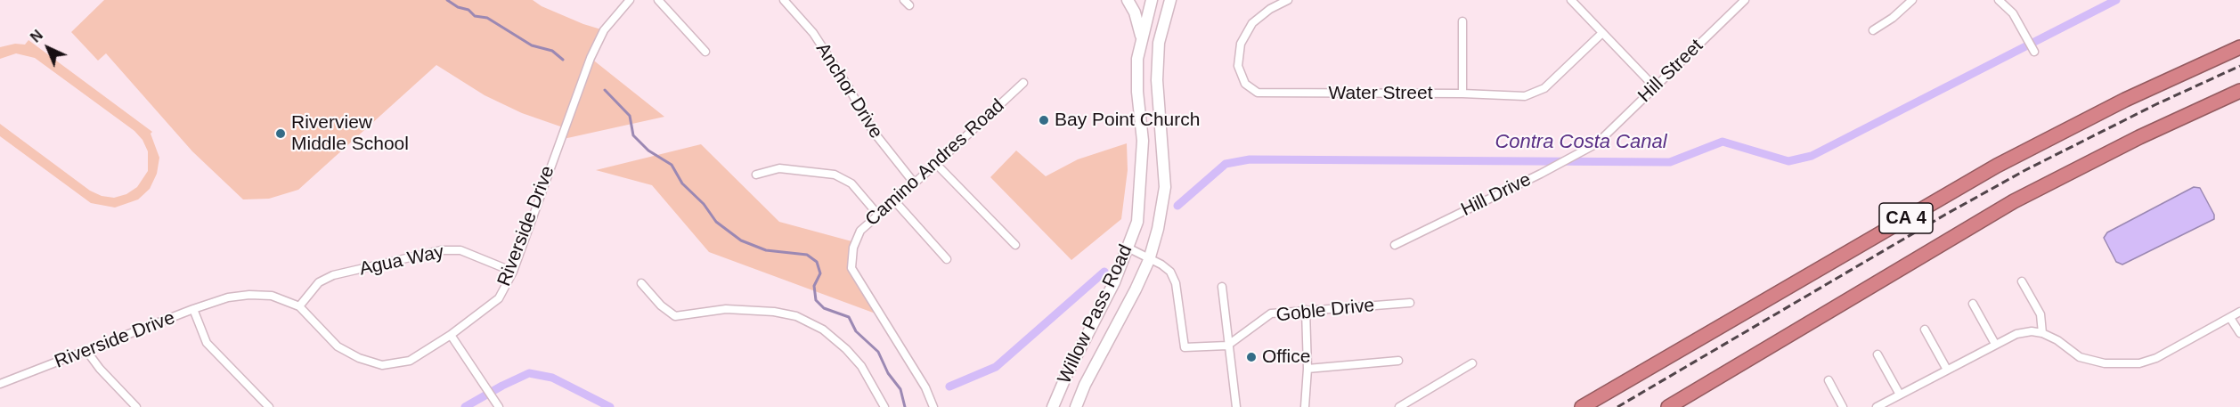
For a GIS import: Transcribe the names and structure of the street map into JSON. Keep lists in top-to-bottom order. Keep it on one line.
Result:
{"streets":{"highway":["CA 4"],"main road":["Willow Pass Road"],"street":["Hill Street","Anchor Drive","Water Street","Camino Andres Road","Hill Drive","Riverside Drive","Agua Way","Goble Drive"]},"crossings":[["Hill Street","Hill Drive"],["Anchor Drive","Camino Andres Road"],["Riverside Drive","Agua Way"]],"water":["Contra Costa Canal"],"places":["Bay Point Church","Riverview Middle School","Office"],"north":"top left"}
